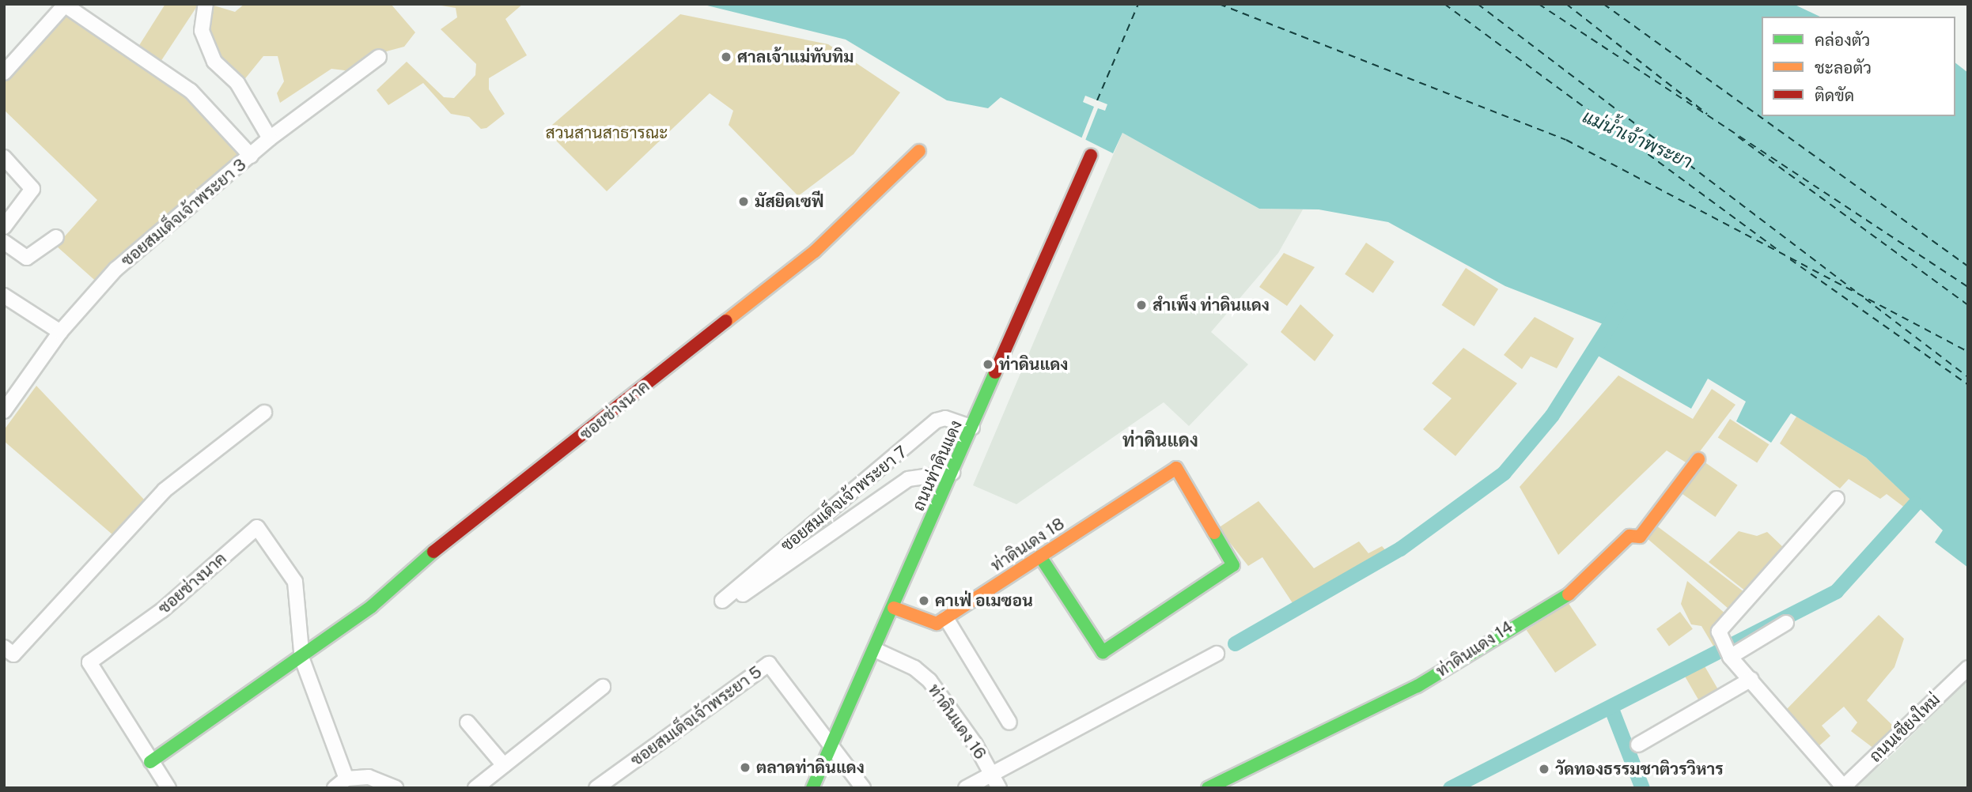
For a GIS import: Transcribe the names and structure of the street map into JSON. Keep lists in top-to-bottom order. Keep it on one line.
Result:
{"streets":{"street":["ซอยสมเด็จเจ้าพระยา 3","ซอยช่างนาค","ถนนท่าดินแดง","ซอยสมเด็จเจ้าพระยา 7","ท่าดินเดง 18","ท่าดินแดง 14","ซอยสมเด็จเจ้าพระยา 5","ท่าดินแดง 16","ถนนเชียงใหม่"]},"crossings":[["ถนนท่าดินแดง","ซอยสมเด็จเจ้าพระยา 7"],["ถนนท่าดินแดง","ท่าดินเดง 18"],["ถนนท่าดินแดง","ซอยสมเด็จเจ้าพระยา 5"],["ถนนท่าดินแดง","ท่าดินแดง 16"]],"districts":["ท่าดินแดง"],"water":["แม่น้ำเจ้าพระยา"],"parks":["สวนสานสาธารณะ"],"places":["ศาลเจ้าแม่ทับทิม","มัสยิดเซฟี","สำเพ็ง ท่าดินแดง","ท่าดินแดง","คาเฟ่ อเมซอน","ตลาดท่าดินแดง","วัดทองธรรมชาติวรวิหาร"],"legend":["คล่องตัว","ชะลอตัว","ติดขัด"]}
